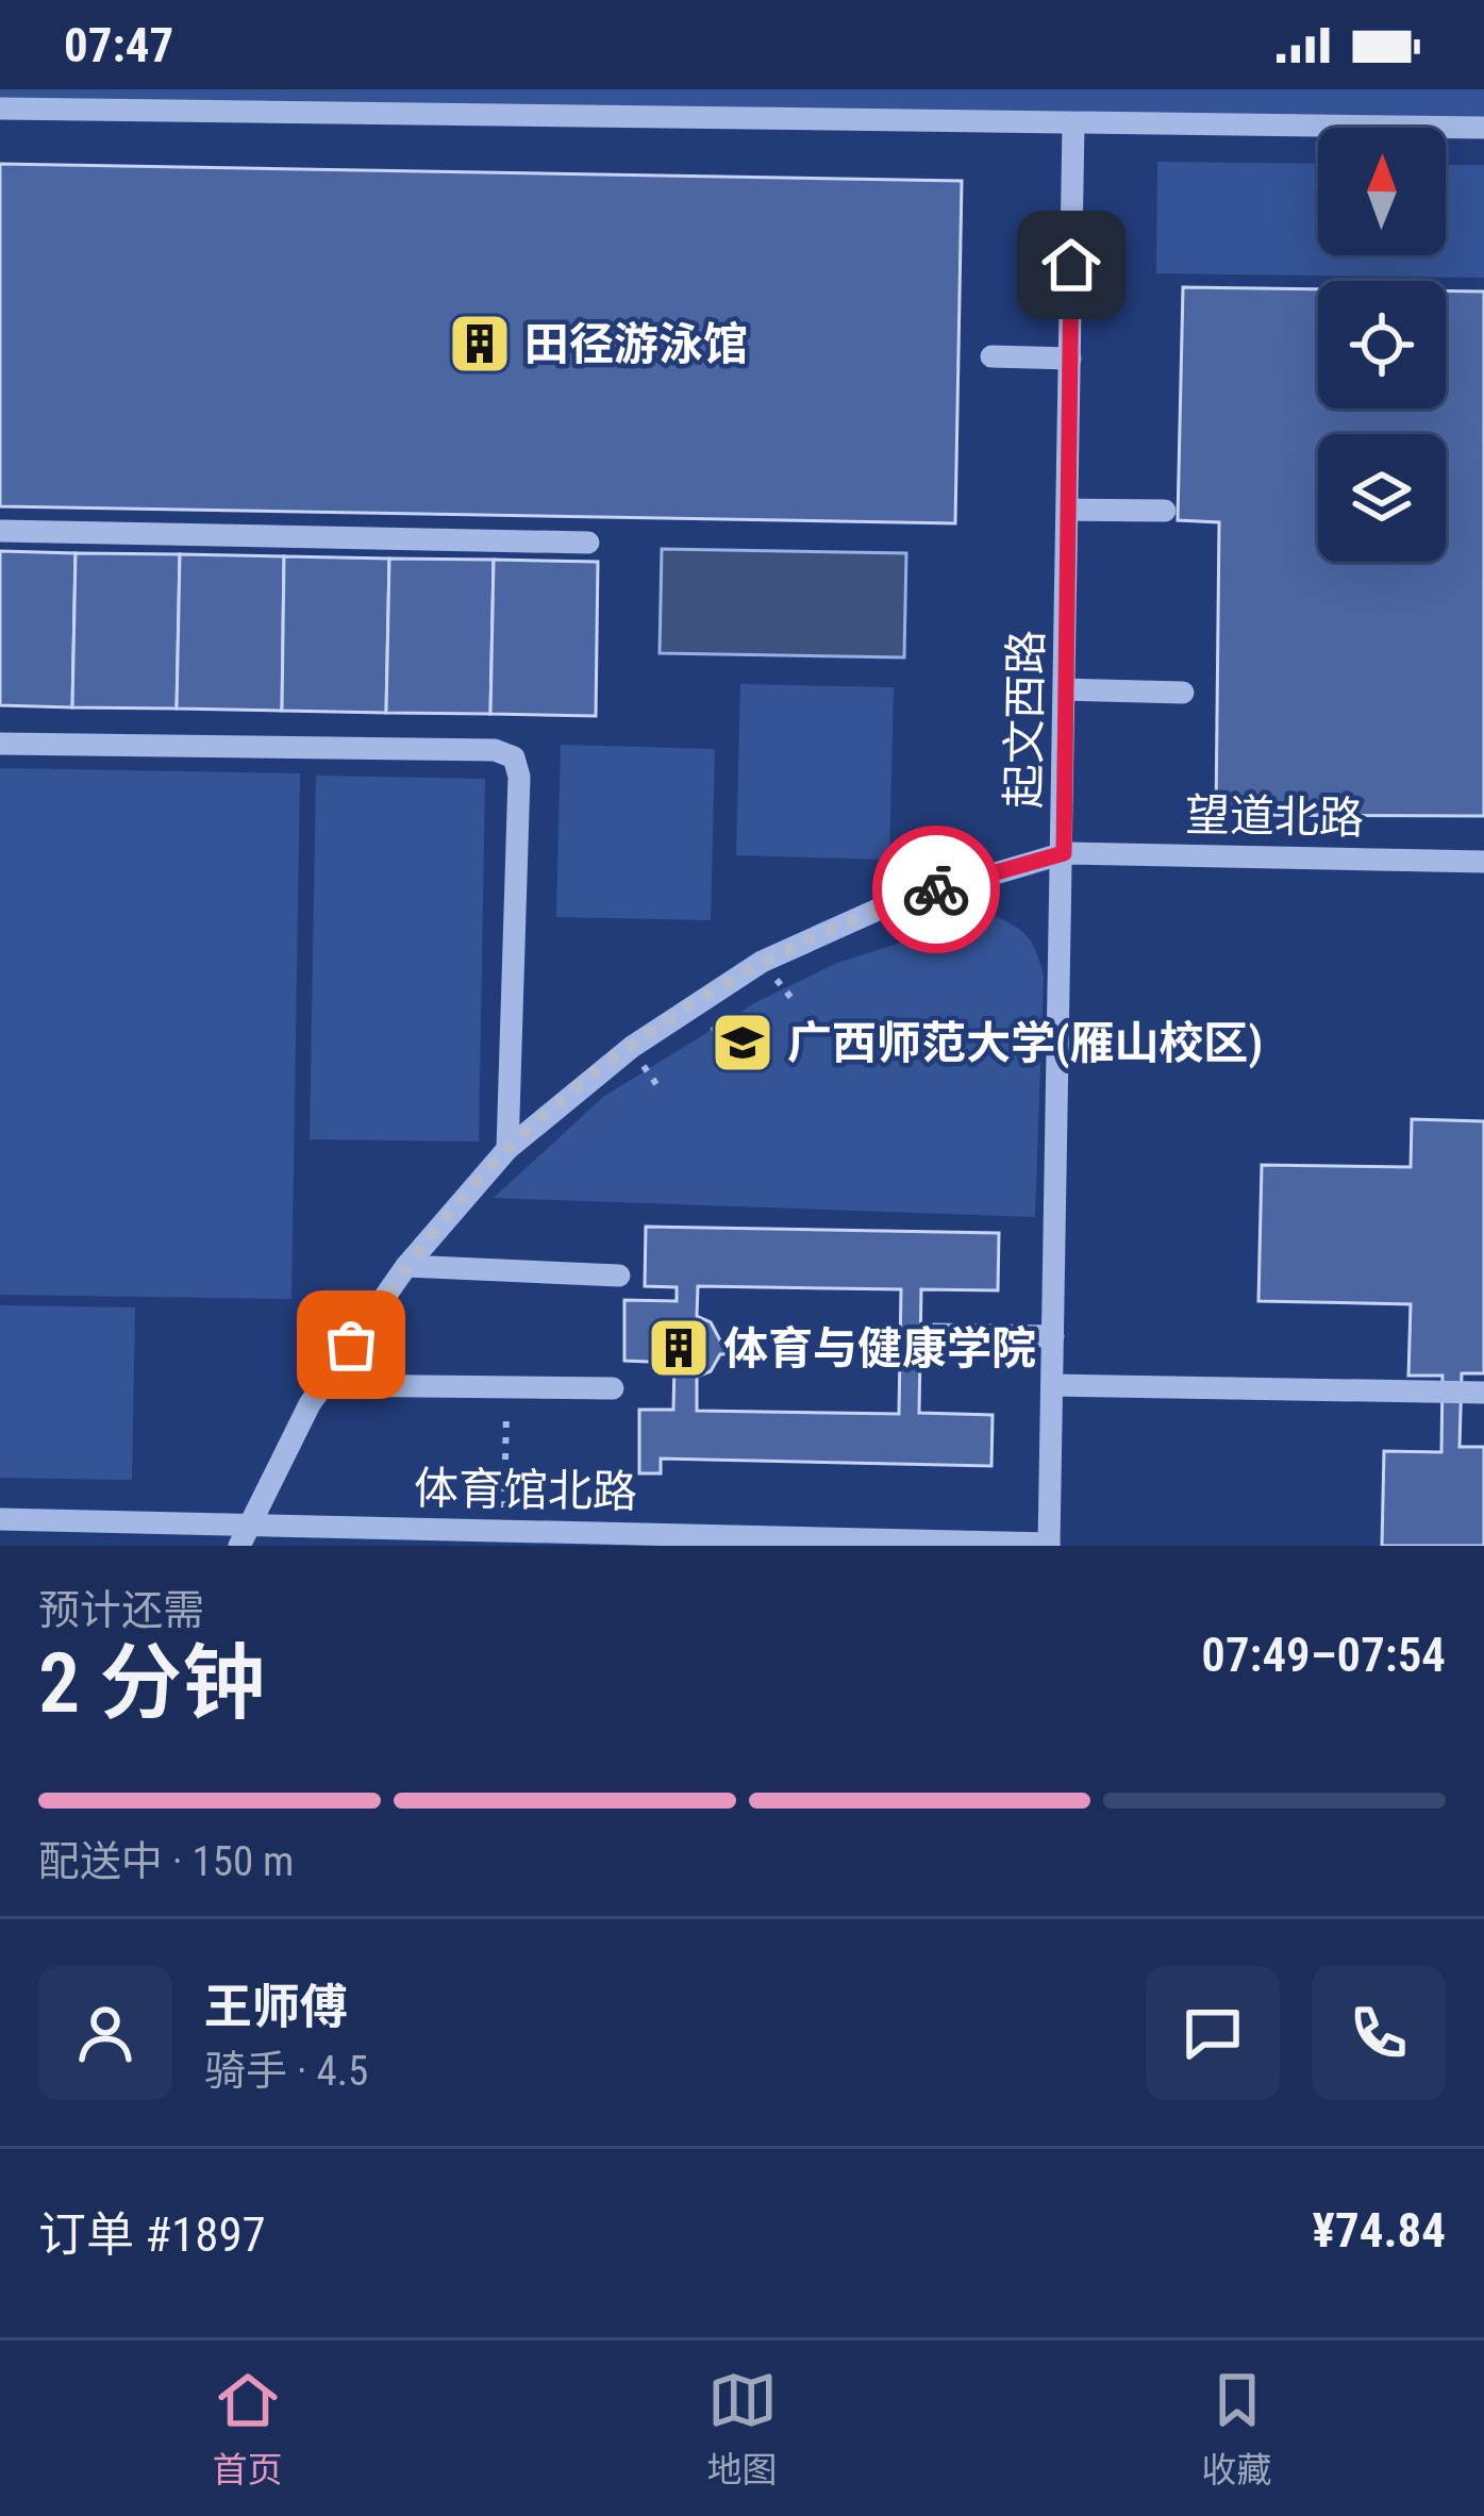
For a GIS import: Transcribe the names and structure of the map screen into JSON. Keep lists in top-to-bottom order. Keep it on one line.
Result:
{"streets":{"street":["起文西路","望道北路","体育馆北路"]},"crossings":[["起文西路","望道北路"],["起文西路","体育馆北路"],["望道北路","体育馆北路"]],"places":{"building":["田径游泳馆","体育与健康学院"],"school or university":["广西师范大学(雁山校区)"]},"north":"top","page":{"status":"07:47","heading":["2 分钟","预计还需","07:49–07:54"],"panel":["王师傅","骑手 · 4.5","订单 #1897","¥74.84"],"bar":"配送中 · 150 m","tabs":["首页","地图","收藏"]}}
